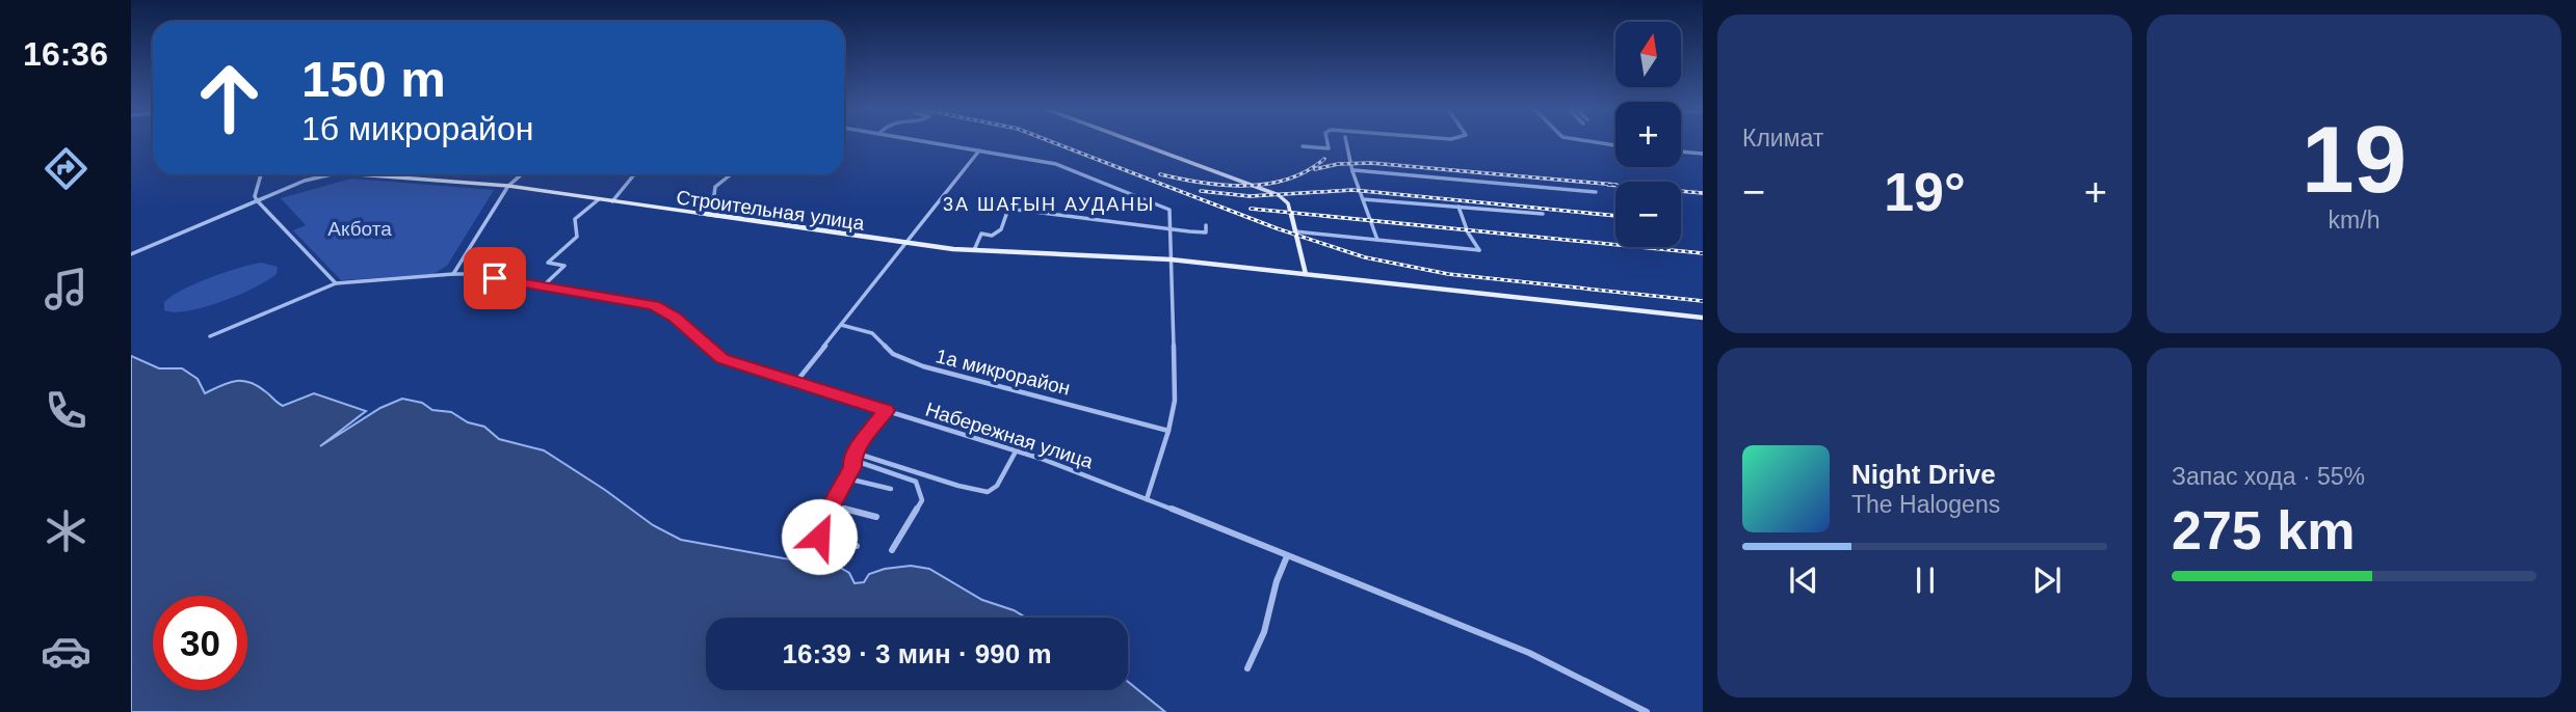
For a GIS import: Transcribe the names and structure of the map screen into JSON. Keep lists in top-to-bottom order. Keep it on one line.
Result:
{"streets":{"main road":["Строительная улица"],"street":["1а микрорайон","Набережная улица"]},"districts":["3А ШАҒЫН АУДАНЫ"],"parks":["Акбота"],"north":"top","page":{"tabs":"16:36","tile":["Климат",["19","km/h"],["Запас хода · 55%","275 km"]],"map_buttons":["+","−"],"turn":["150 m","1б микрорайон"],"heat":["−","19°","+"],"song":["Night Drive","The Halogens"],"limit":"30","trip":"16:39 · 3 мин · 990 m"}}
